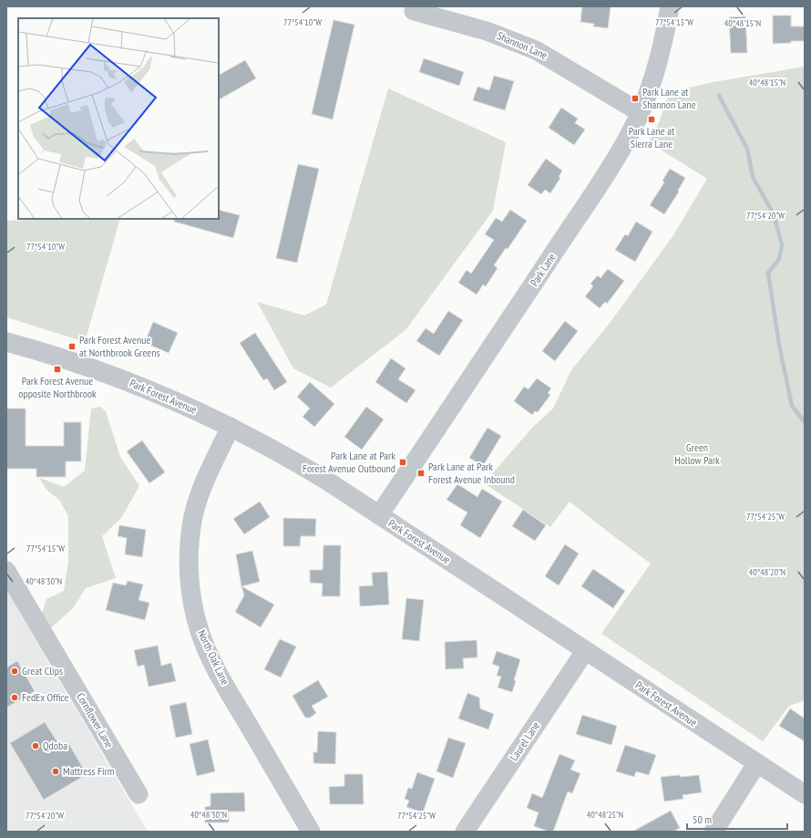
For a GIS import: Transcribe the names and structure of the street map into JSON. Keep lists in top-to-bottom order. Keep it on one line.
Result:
{"streets":{"street":["Shannon Lane","Park Lane","Park Forest Avenue","North Oak Lane","Cornflower Lane","Laurel Lane"]},"crossings":[["Shannon Lane","Park Lane"],["Park Lane","Park Forest Avenue"],["Park Forest Avenue","North Oak Lane"],["Park Forest Avenue","Laurel Lane"]],"parks":["Green Hollow Park"],"places":{"transit":["Park Lane at Shannon Lane","Park Lane at Sierra Lane","Park Forest Avenue at Northbrook Greens","Park Forest Avenue opposite Northbrook","Park Lane at Park Forest Avenue Outbound","Park Lane at Park Forest Avenue Inbound"],"other":["Great Clips","FedEx Office","Qdoba","Mattress Firm"]},"scale_bar":"50 m","coordinates":["77°54'10\"W","77°54'15\"W","40°48'15\"N","77°54'20\"W","77°54'25\"W","40°48'20\"N","40°48'30\"N","40°48'25\"N"]}
